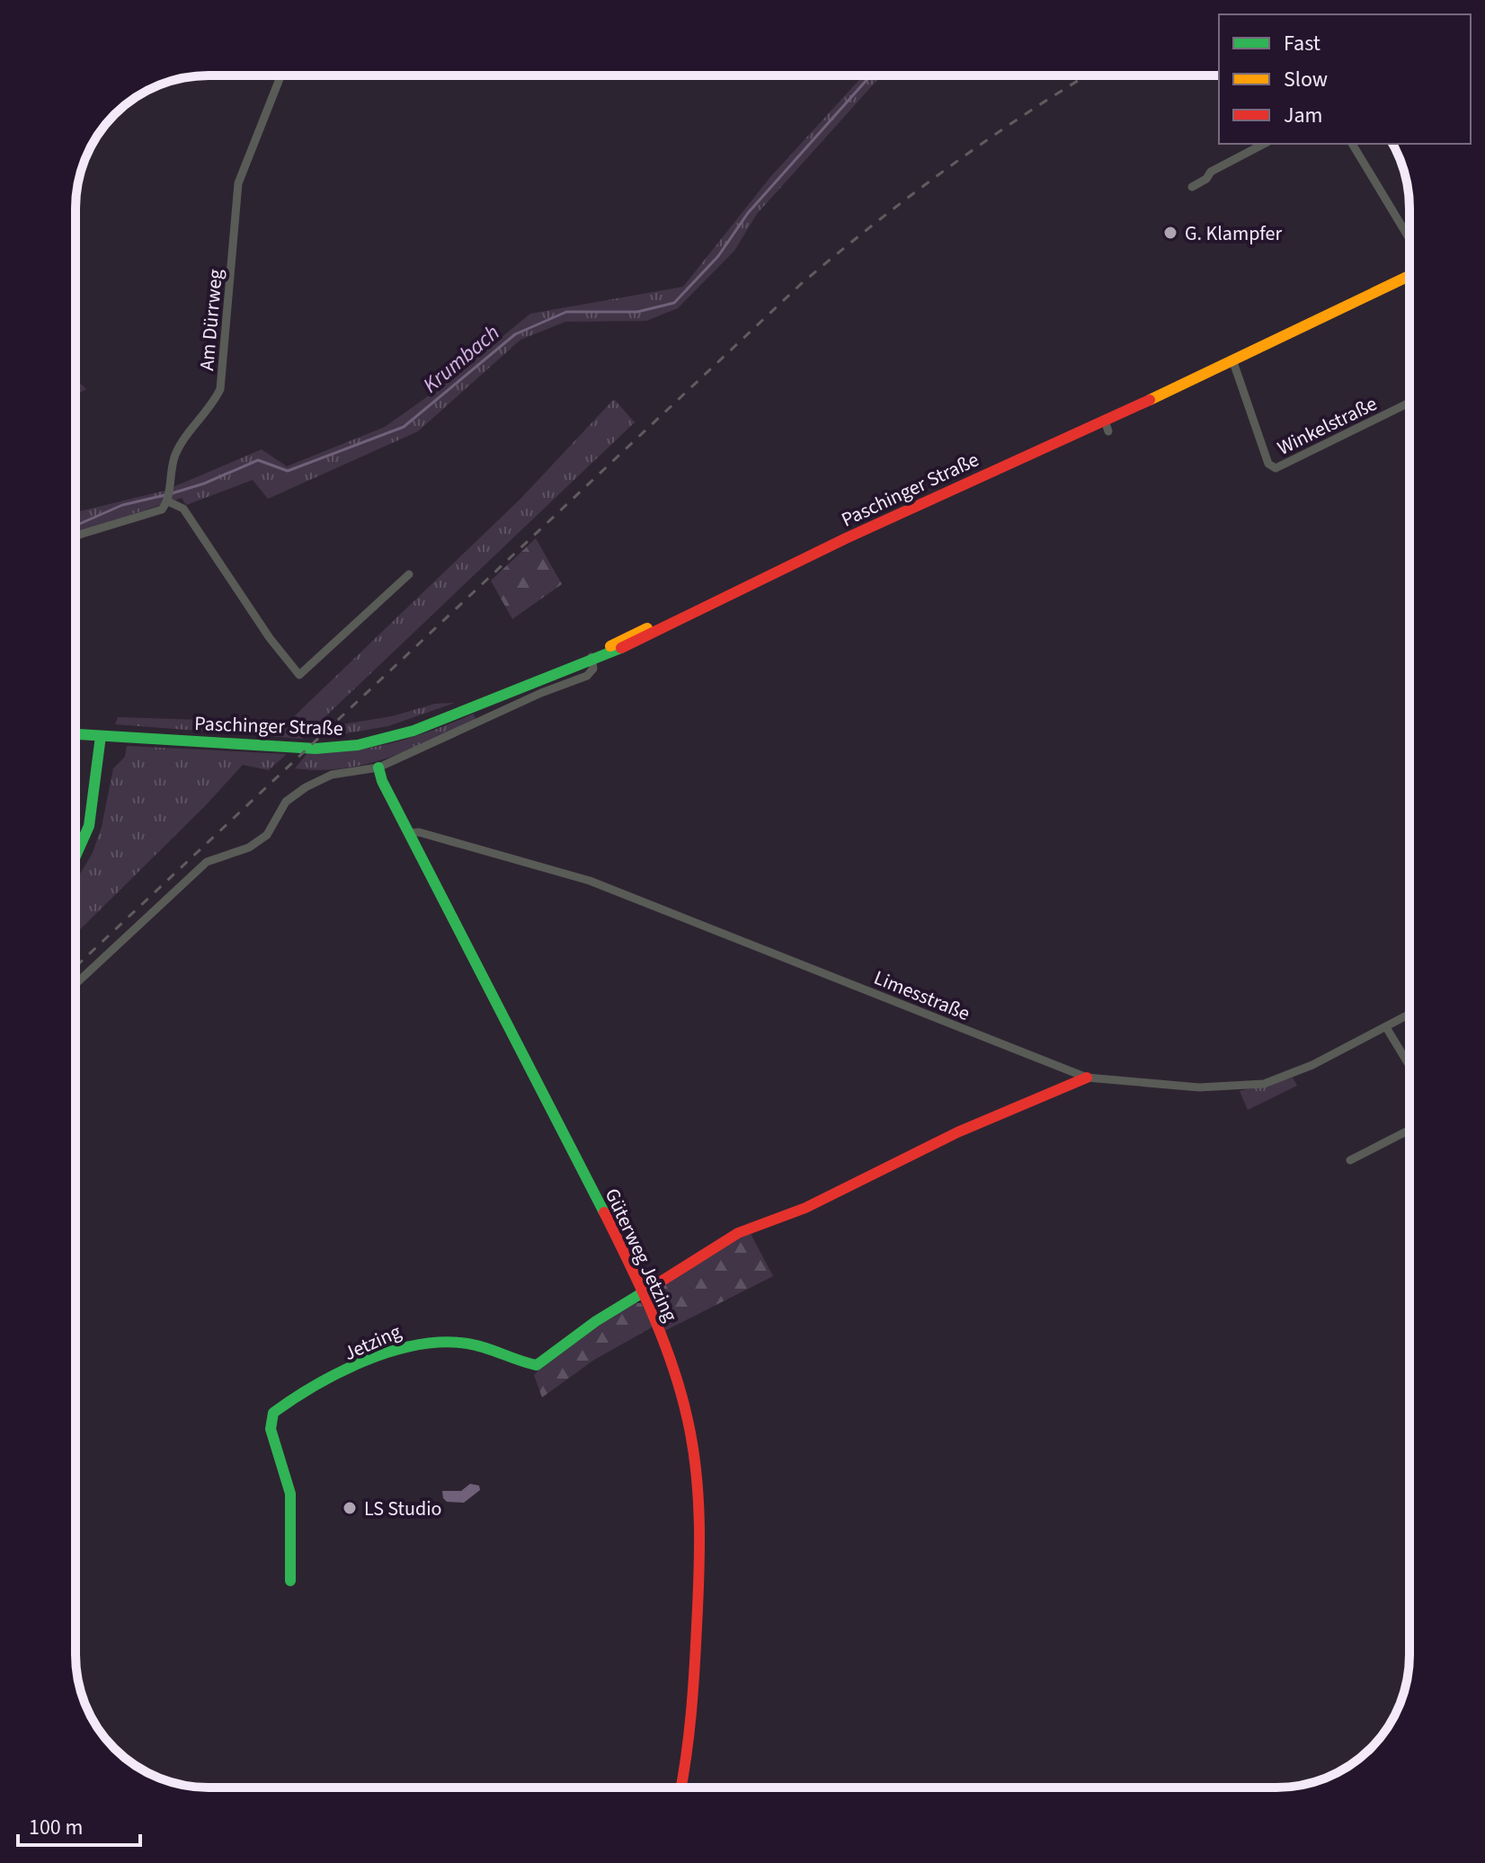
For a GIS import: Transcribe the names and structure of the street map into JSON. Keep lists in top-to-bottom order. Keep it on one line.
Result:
{"streets":{"street":["Am Dürrweg","Winkelstraße","Paschinger Straße","Limesstraße","Güterweg Jetzing","Jetzing"]},"crossings":[["Winkelstraße","Paschinger Straße"],["Limesstraße","Güterweg Jetzing"],["Güterweg Jetzing","Jetzing"]],"water":["Krumbach"],"places":["G. Klampfer","LS Studio"],"legend":["Fast","Slow","Jam"],"scale_bar":"100 m"}
